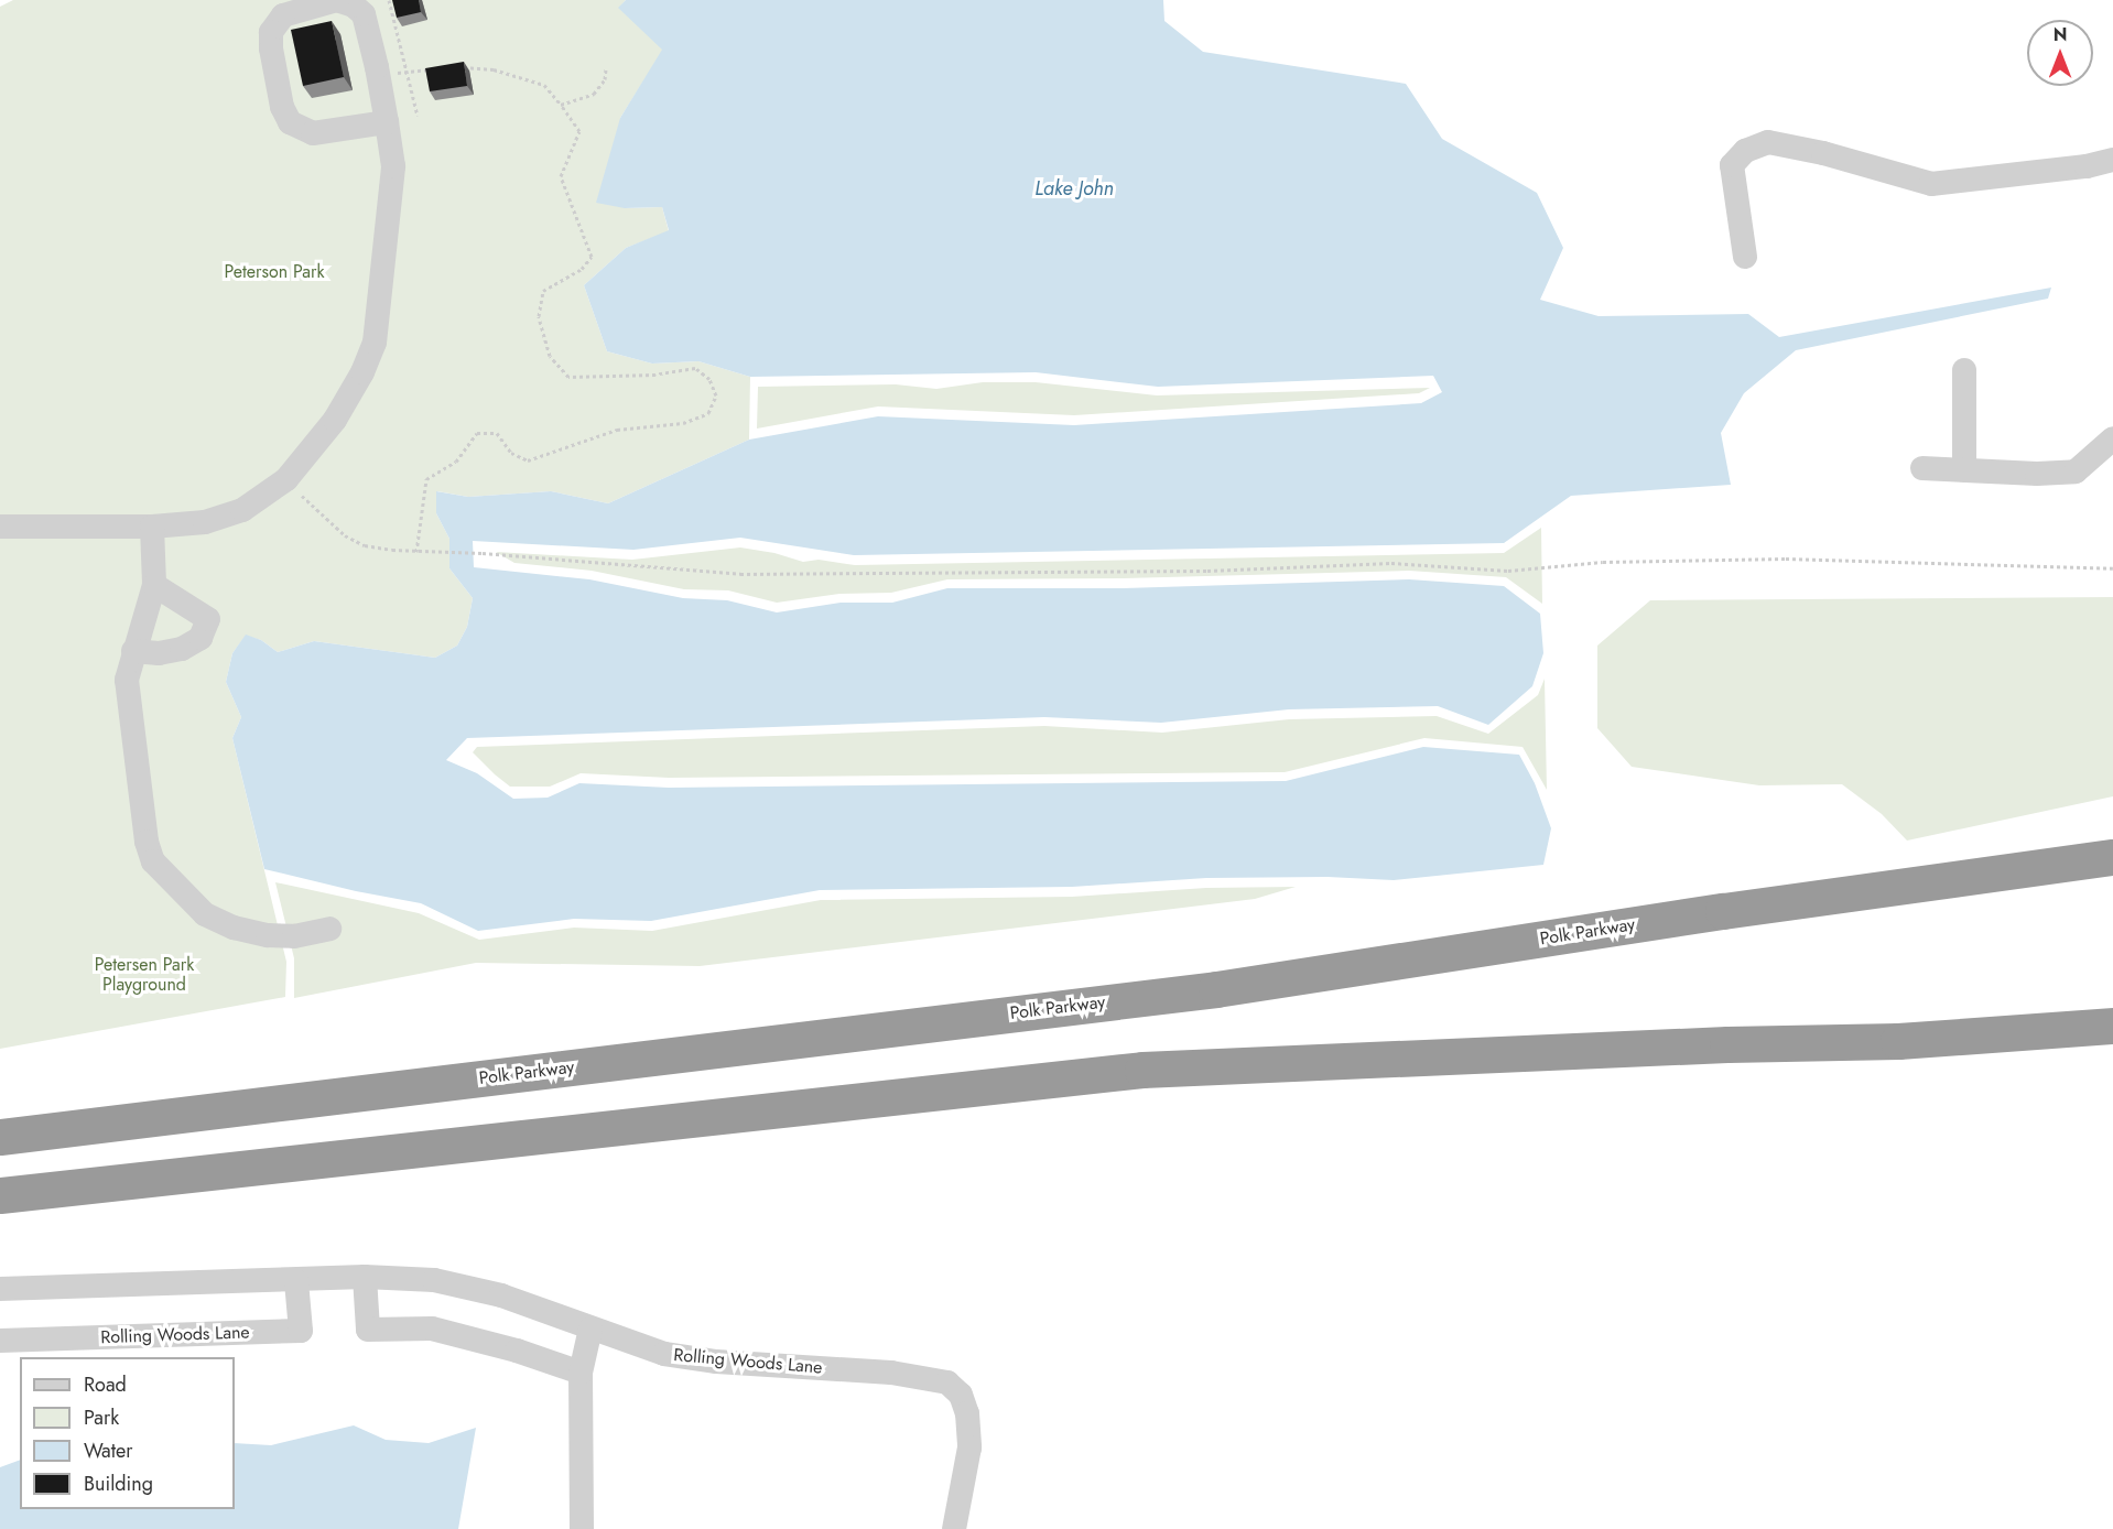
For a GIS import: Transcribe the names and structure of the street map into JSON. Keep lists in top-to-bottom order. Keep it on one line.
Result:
{"streets":{"highway":["Polk Parkway"],"street":["Rolling Woods Lane"]},"water":["Lake John"],"parks":["Peterson Park","Petersen Park Playground"],"legend":["Road","Park","Water","Building"],"north":"top"}
